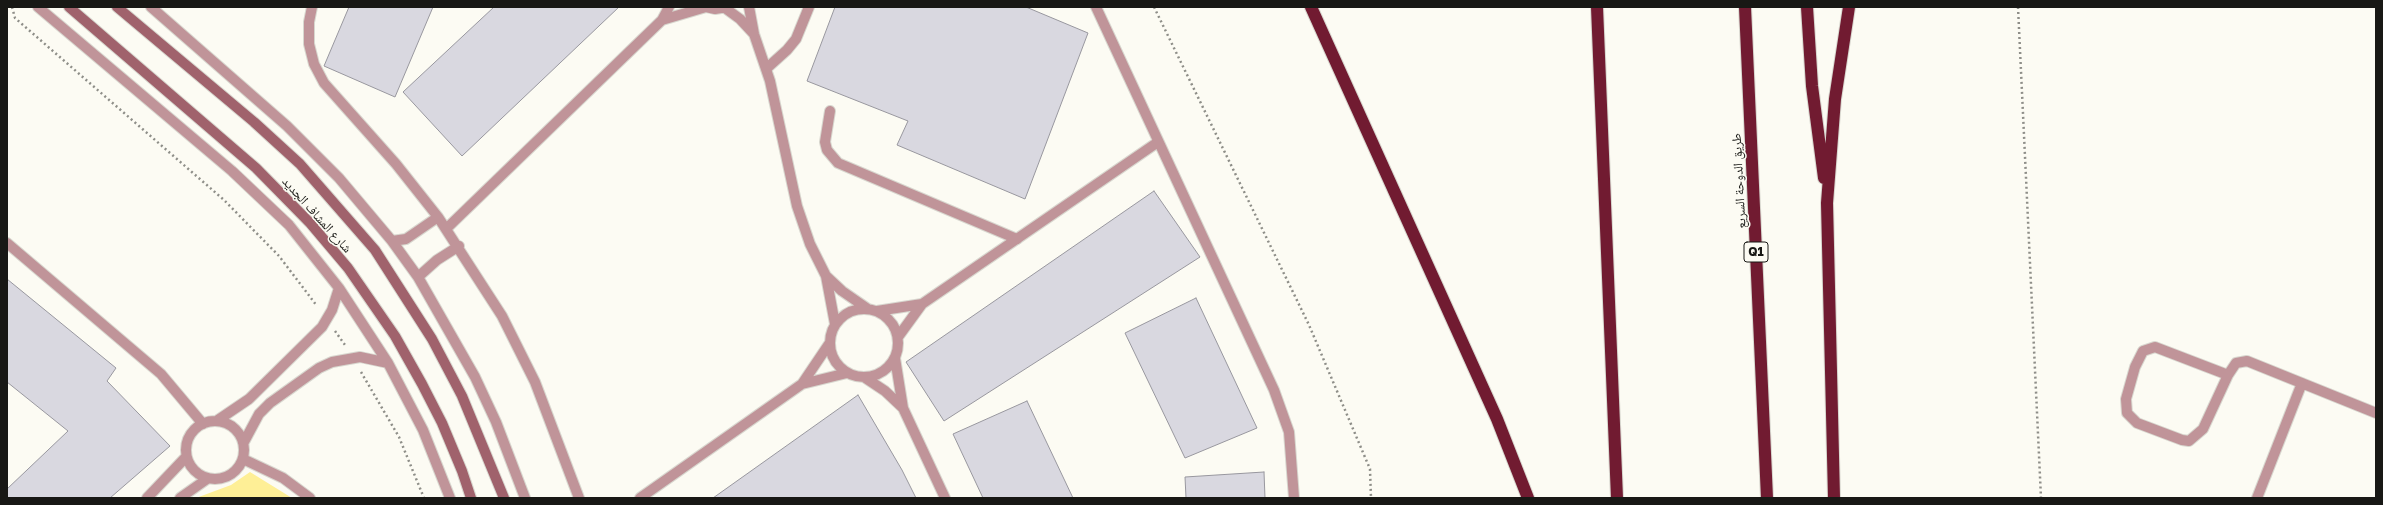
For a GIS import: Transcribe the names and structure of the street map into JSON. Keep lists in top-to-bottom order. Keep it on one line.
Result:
{"streets":{"highway":["طريق الدوحة السريع","Q1"],"street":["شارع المشاف الجديد"]}}
